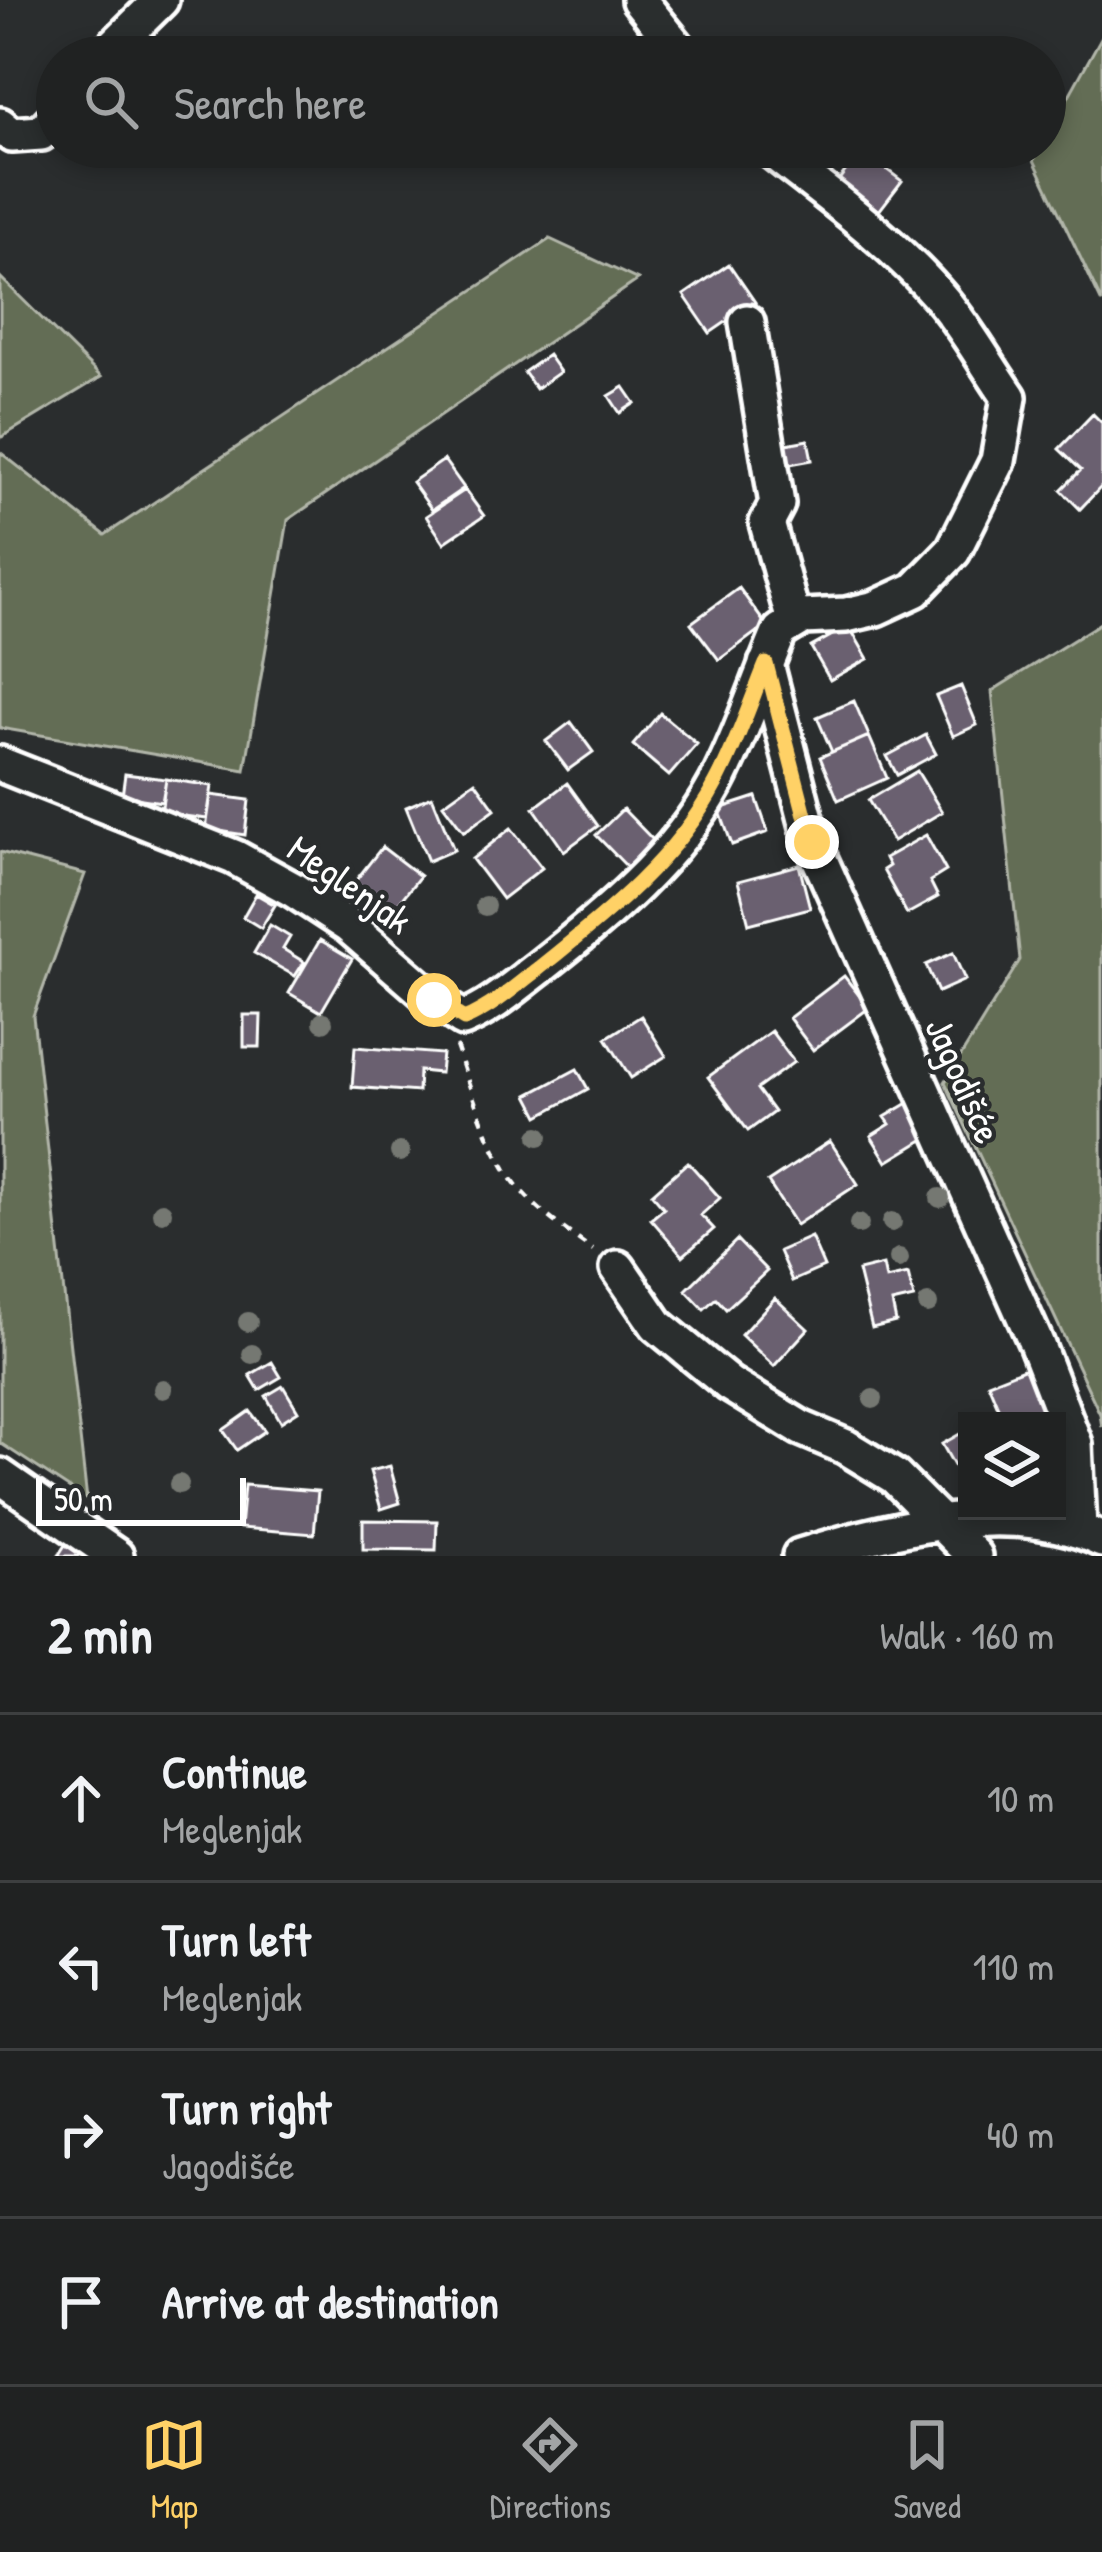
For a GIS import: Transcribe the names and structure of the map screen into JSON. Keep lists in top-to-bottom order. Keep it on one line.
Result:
{"streets":{"street":["Meglenjak","Jagodišće"]},"scale_bar":"50 m","page":{"search":"Search here","scale":"50 m","heading":["2 min","Walk · 160 m"],"list":[["Continue","Meglenjak","10 m"],["Turn left","Meglenjak","110 m"],["Turn right","Jagodišće","40 m"],"Arrive at destination"],"nav":["Map","Directions","Saved"]}}
